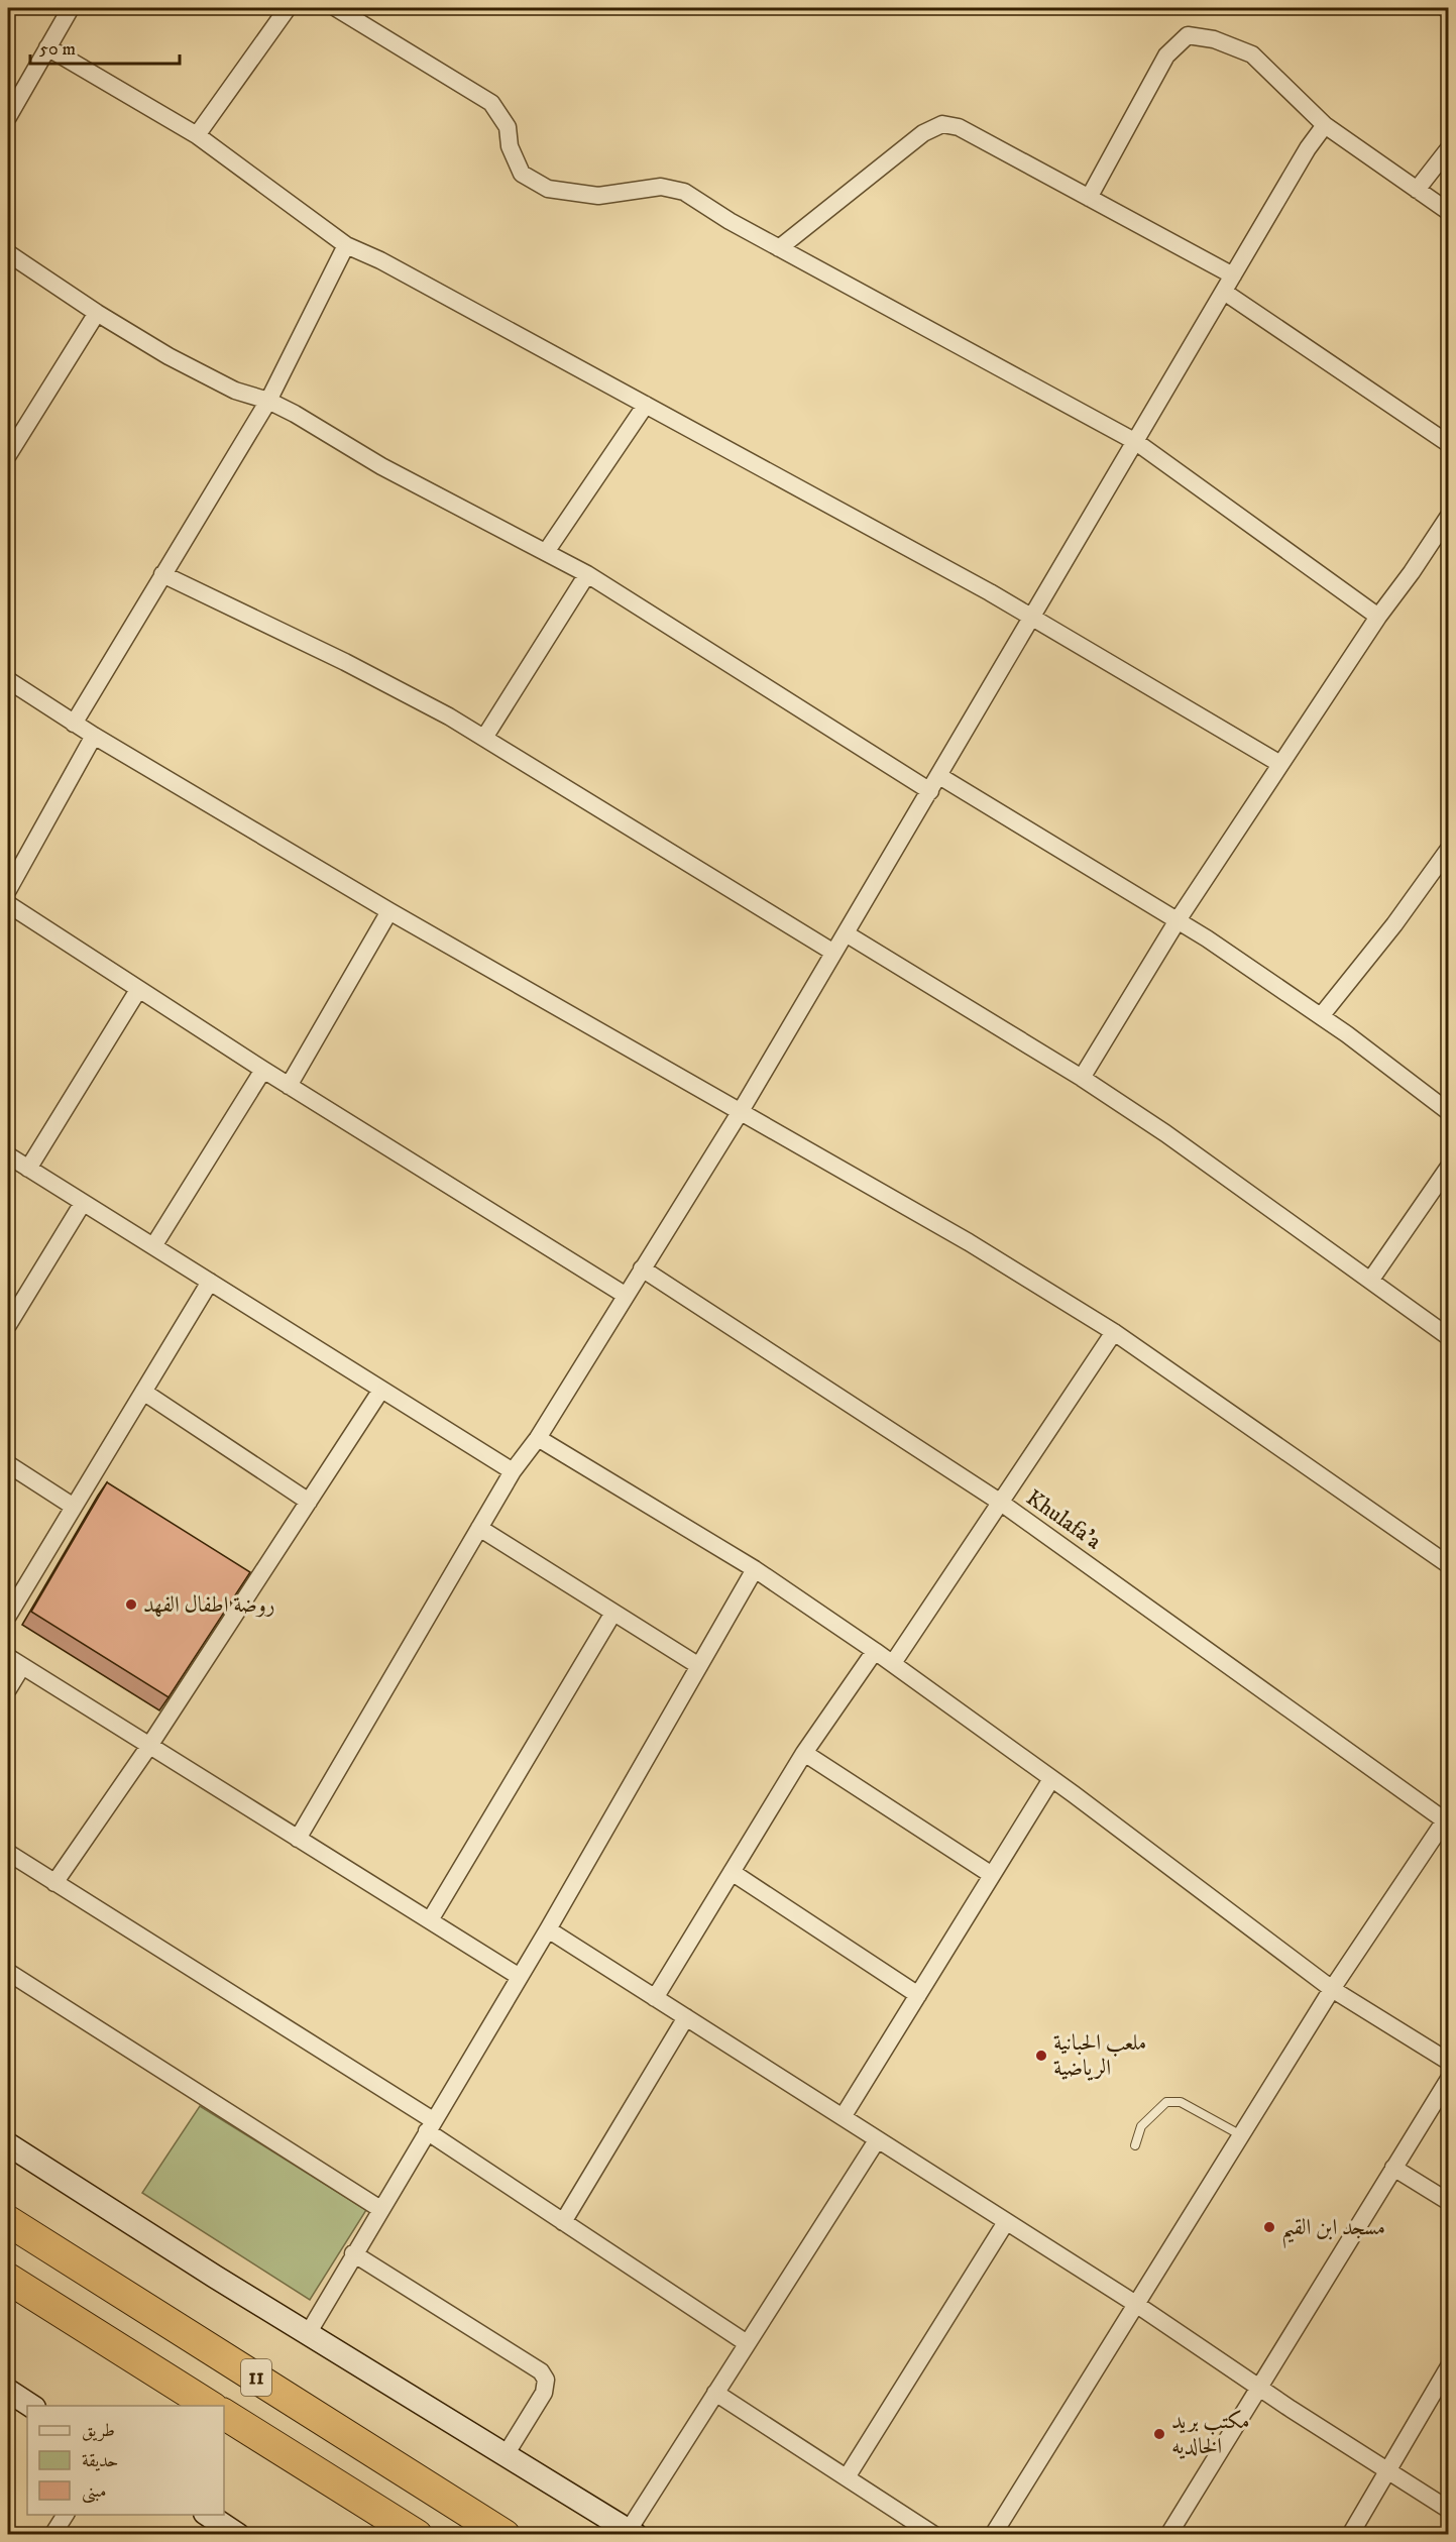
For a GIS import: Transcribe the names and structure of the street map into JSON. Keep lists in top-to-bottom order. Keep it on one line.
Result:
{"streets":{"highway":["11"],"street":["Khulafa'a"]},"places":["روضة اطفال الفهد","ملعب الحبانية الرياضية","مسجد ابن القيم","مكتب بريد الخالديه"],"legend":["طريق","حديقة","مبنى"],"scale_bar":"50 m"}
